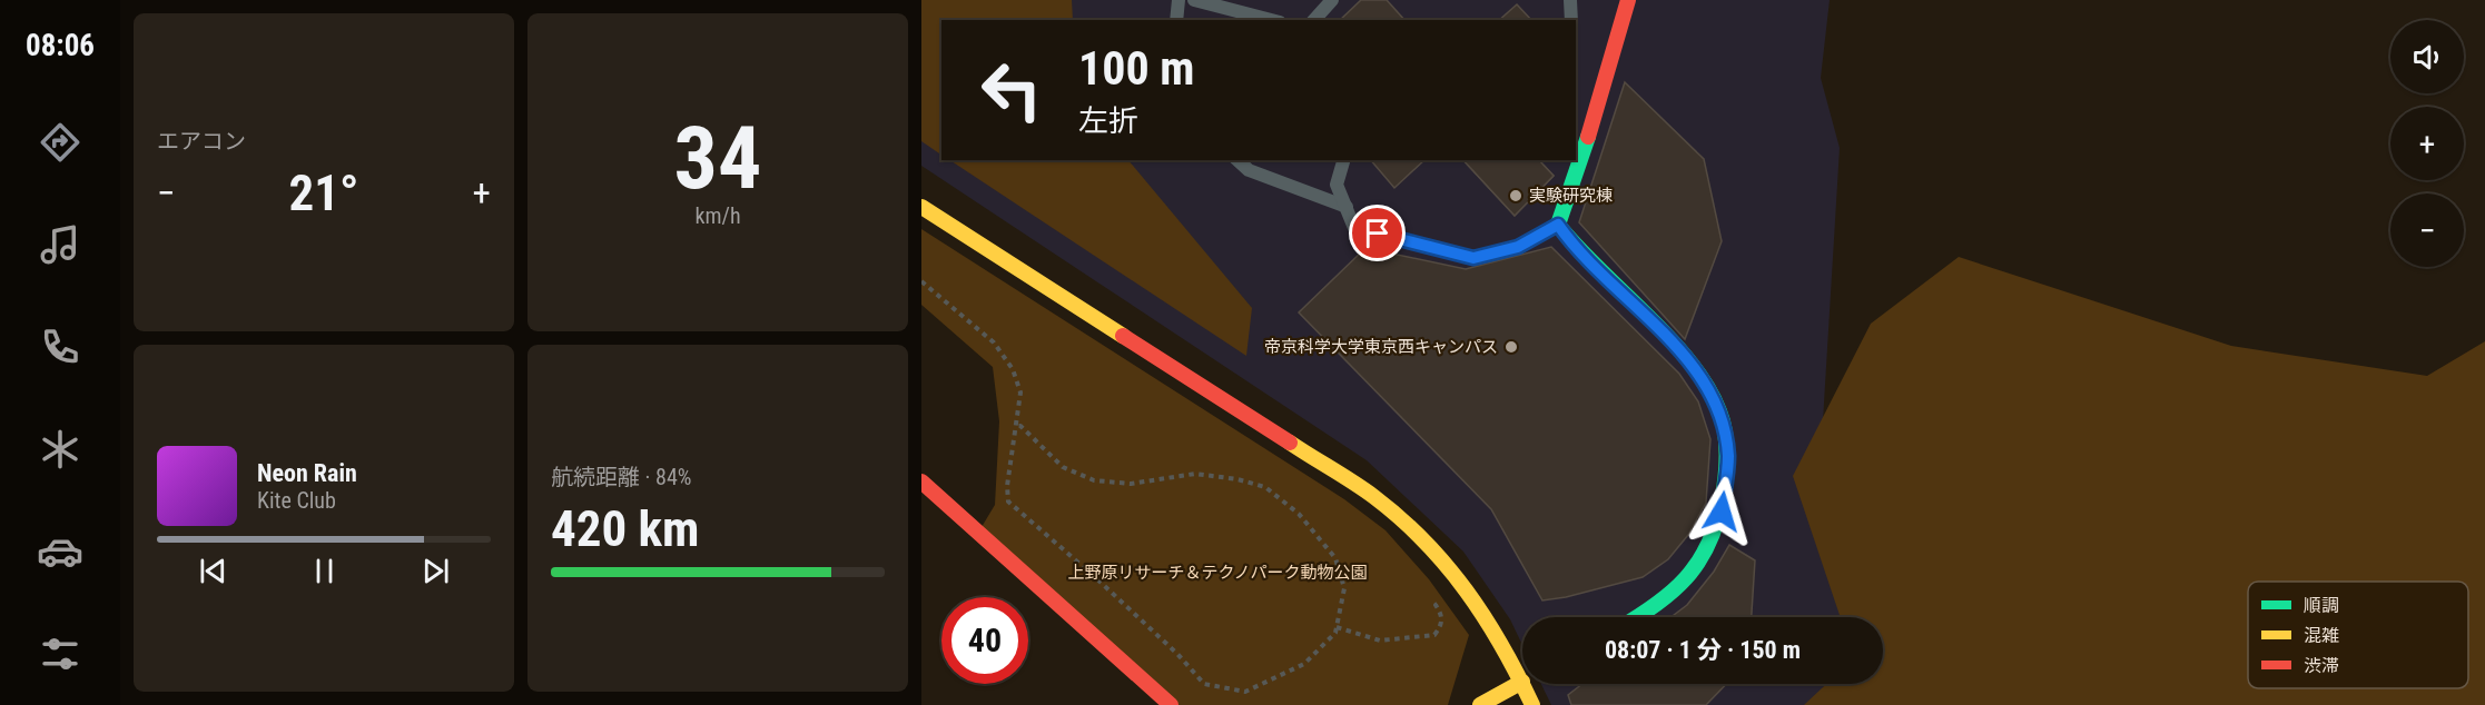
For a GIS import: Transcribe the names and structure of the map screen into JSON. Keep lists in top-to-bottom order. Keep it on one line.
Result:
{"parks":["上野原リサーチ＆テクノパーク動物公園"],"places":["実験研究棟","帝京科学大学東京西キャンパス"],"legend":["順調","混雑","渋滞"],"page":{"tabs":"08:06","tile":["エアコン",["34","km/h"],["航続距離 · 84%","420 km"]],"map_buttons":["+","−"],"turn":["100 m","左折"],"heat":["−","21°","+"],"song":["Neon Rain","Kite Club"],"limit":"40","trip":"08:07 · 1 分 · 150 m"}}
